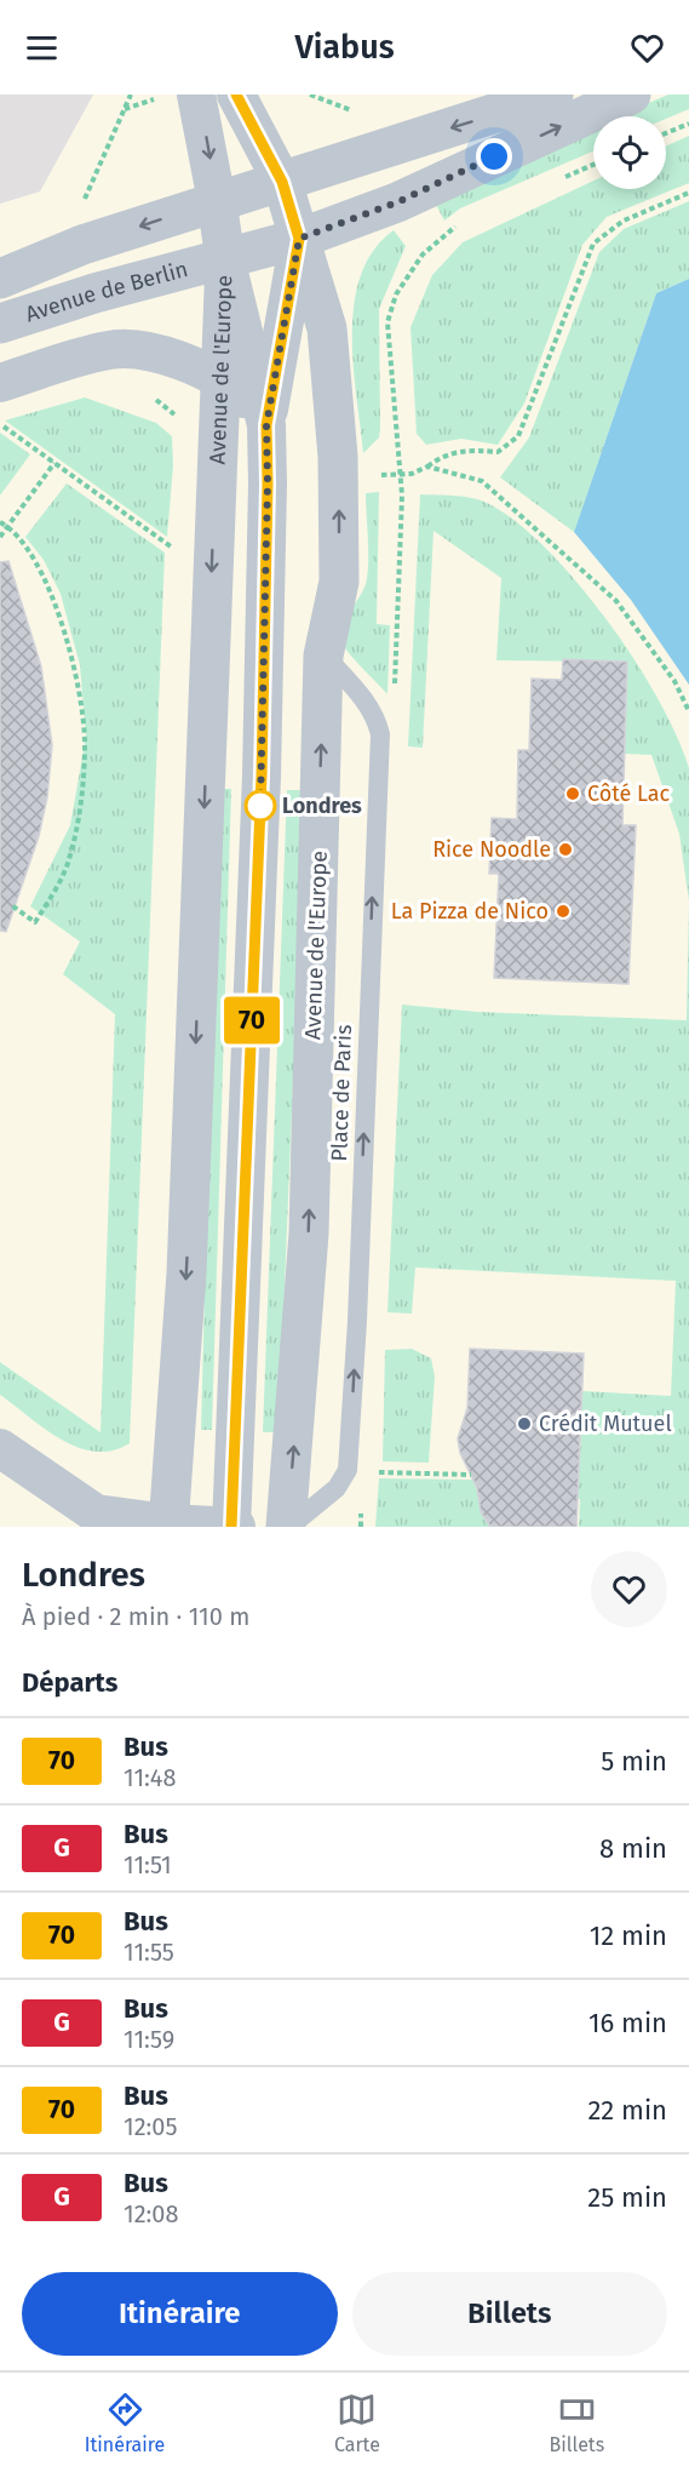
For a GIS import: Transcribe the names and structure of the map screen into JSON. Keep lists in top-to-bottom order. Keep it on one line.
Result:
{"streets":{"street":["Avenue de Berlin","Avenue de l'Europe"],"lane":["Place de Paris"]},"crossings":[["Avenue de Berlin","Avenue de l'Europe"],["Avenue de l'Europe","Place de Paris"]],"one_way":["Place de Paris"],"places":["Côté Lac","Londres","Rice Noodle","La Pizza de Nico","Crédit Mutuel"],"lines":["bus line 70"],"page":{"header":"Viabus","on_map":"70","heading":[["Londres","À pied · 2 min · 110 m"],"Départs"],"list":[{"mark":"70","name":"Bus","note":"11:48","value":"5 min"},{"mark":"G","name":"Bus","note":"11:51","value":"8 min"},{"mark":"70","name":"Bus","note":"11:55","value":"12 min"},{"mark":"G","name":"Bus","note":"11:59","value":"16 min"},{"mark":"70","name":"Bus","note":"12:05","value":"22 min"},{"mark":"G","name":"Bus","note":"12:08","value":"25 min"}],"buttons":["Itinéraire","Billets"],"tabs":["Itinéraire","Carte","Billets"]}}
